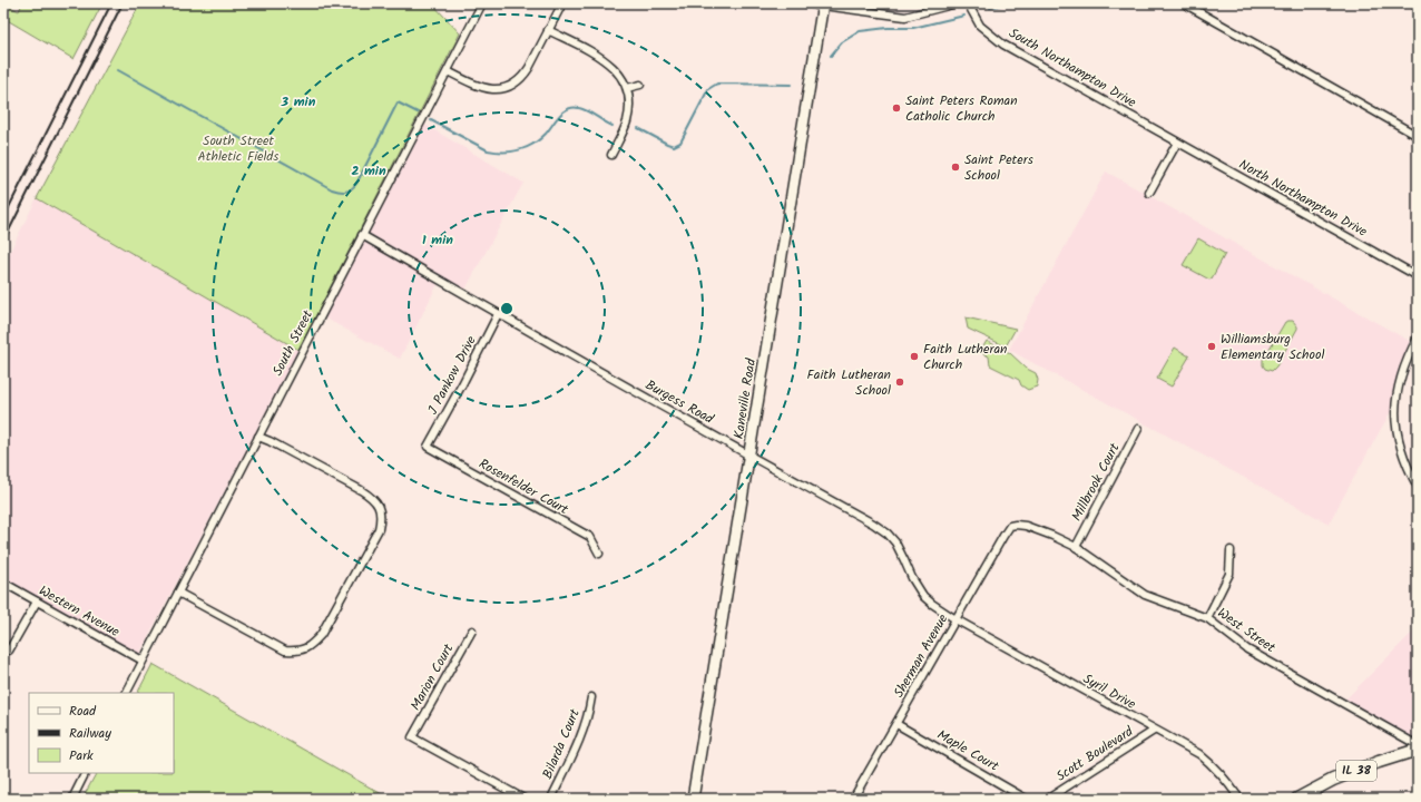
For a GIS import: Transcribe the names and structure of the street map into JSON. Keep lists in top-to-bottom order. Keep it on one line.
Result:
{"streets":{"main road":["Kaneville Road","IL 38"],"street":["South Northampton Drive","North Northampton Drive","South Street","J Pankow Drive","Burgess Road","Millbrook Court","Rosenfelder Court","Western Avenue","West Street","Sherman Avenue","Marion Court","Syril Drive","Bilarda Court","Maple Court","Scott Boulevard"]},"crossings":[["South Northampton Drive","North Northampton Drive"],["South Street","Burgess Road"],["South Street","Western Avenue"],["J Pankow Drive","Burgess Road"],["J Pankow Drive","Rosenfelder Court"],["Kaneville Road","Burgess Road"],["Burgess Road","Sherman Avenue"],["Burgess Road","Syril Drive"],["Millbrook Court","West Street"],["West Street","Sherman Avenue"],["Sherman Avenue","Syril Drive"],["Sherman Avenue","Maple Court"],["Syril Drive","Scott Boulevard"]],"parks":["South Street Athletic Fields"],"places":["Saint Peters Roman Catholic Church","Saint Peters School","Williamsburg Elementary School","Faith Lutheran Church","Faith Lutheran School"],"legend":["Road","Railway","Park"],"rings":["3 min","2 min","1 min"]}
